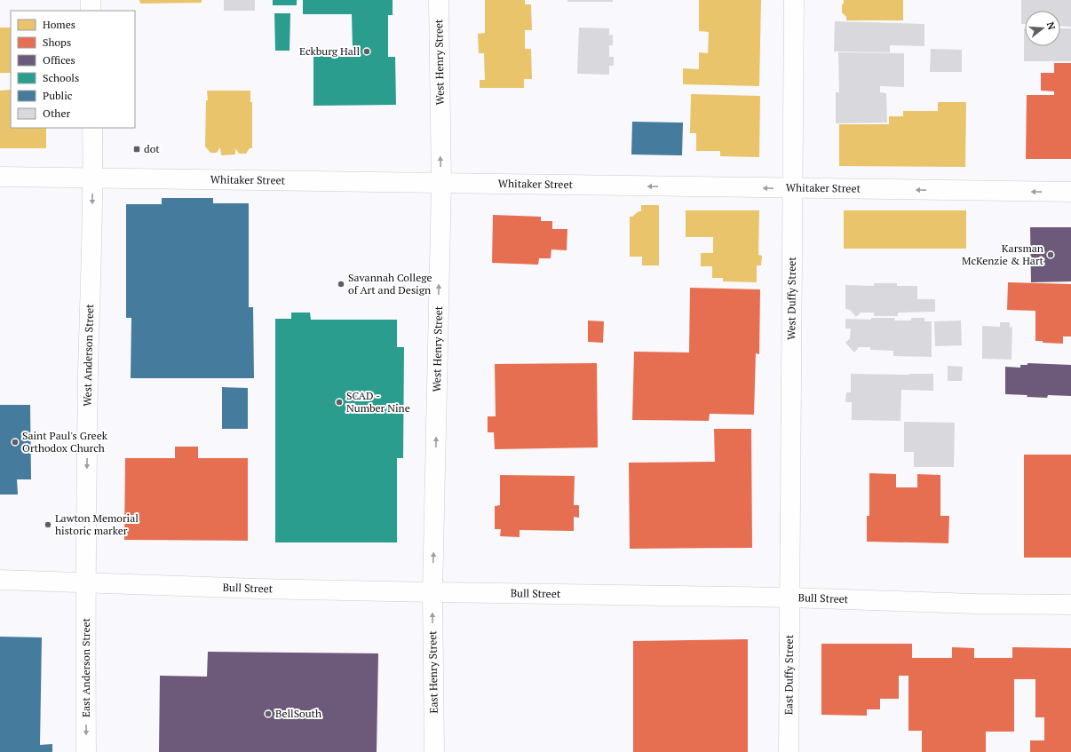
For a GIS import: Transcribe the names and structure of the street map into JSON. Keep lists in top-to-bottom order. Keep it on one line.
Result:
{"streets":{"main road":["West Henry Street","Whitaker Street","West Duffy Street","West Anderson Street","Bull Street","East Anderson Street","East Henry Street","East Duffy Street"]},"crossings":[["West Henry Street","Whitaker Street"],["West Henry Street","Bull Street"],["West Henry Street","East Henry Street"],["Whitaker Street","West Duffy Street"],["Whitaker Street","West Anderson Street"],["West Duffy Street","Bull Street"],["West Duffy Street","East Duffy Street"],["West Anderson Street","Bull Street"],["West Anderson Street","East Anderson Street"],["Bull Street","East Anderson Street"],["Bull Street","East Henry Street"],["Bull Street","East Duffy Street"]],"one_way":["West Henry Street","Whitaker Street","West Anderson Street","East Anderson Street","East Henry Street"],"places":{"other":["Eckburg Hall","Karsman McKenzie & Hart","Savannah College of Art and Design","SCAD - Number Nine","Saint Paul's Greek Orthodox Church","Lawton Memorial historic marker","BellSouth"],"transit":["dot"]},"legend":["Homes","Shops","Offices","Schools","Public","Other"],"north":"right"}
